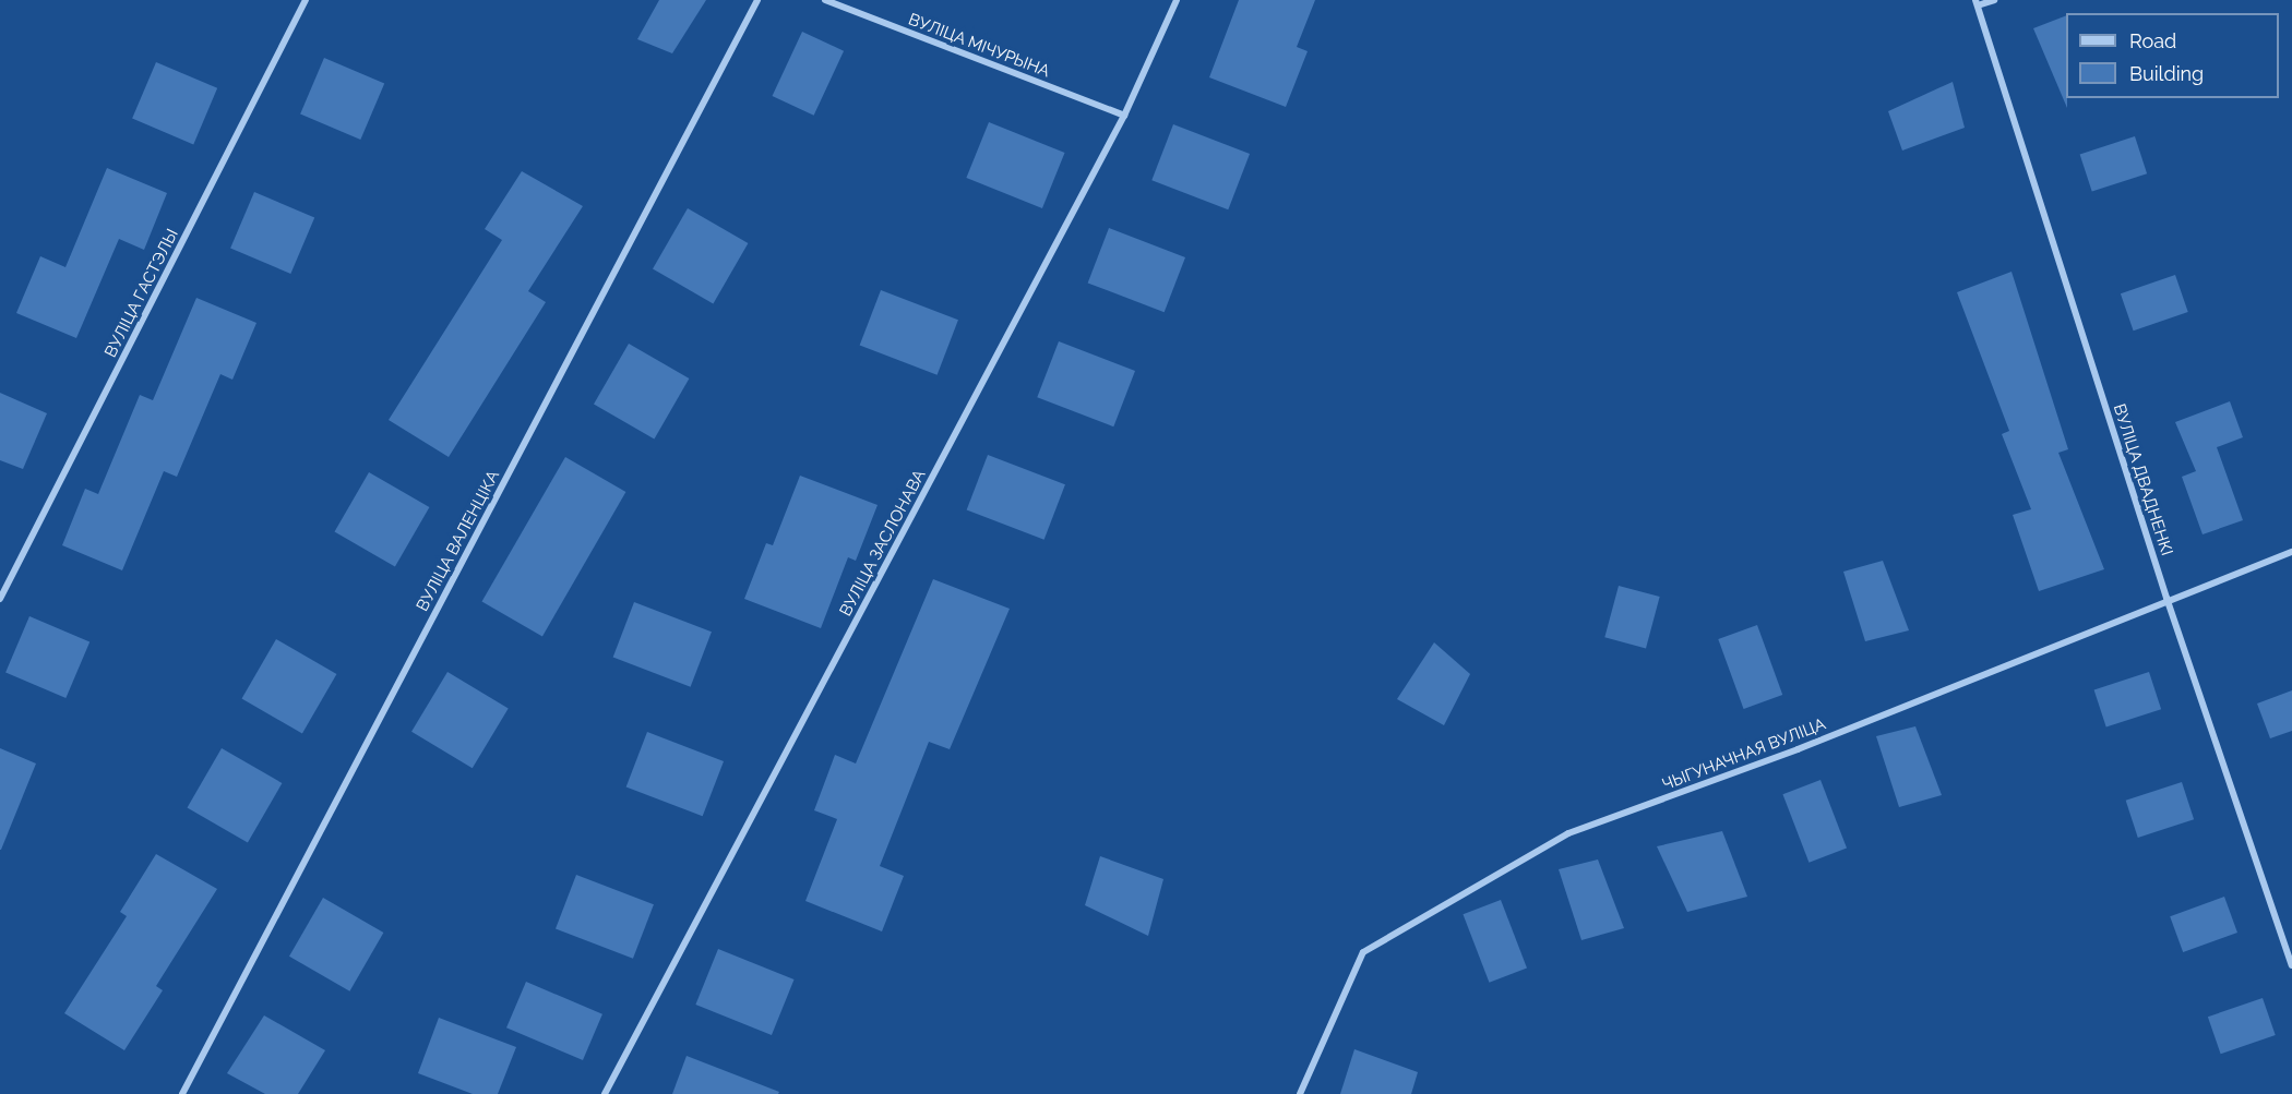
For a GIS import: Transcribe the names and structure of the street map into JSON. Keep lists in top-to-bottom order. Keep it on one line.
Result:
{"streets":{"street":["ВУЛІЦА МІЧУРЫНА","ВУЛІЦА ГАСТЭЛЫ","ВУЛІЦА ДВАДНЕНКІ","ВУЛІЦА ВАЛЕНЦІКА","ВУЛІЦА ЗАСЛОНАВА","ЧЫГУНАЧНАЯ ВУЛІЦА"]},"crossings":[["ВУЛІЦА МІЧУРЫНА","ВУЛІЦА ЗАСЛОНАВА"],["ВУЛІЦА ДВАДНЕНКІ","ЧЫГУНАЧНАЯ ВУЛІЦА"]],"legend":["Road","Building"]}
